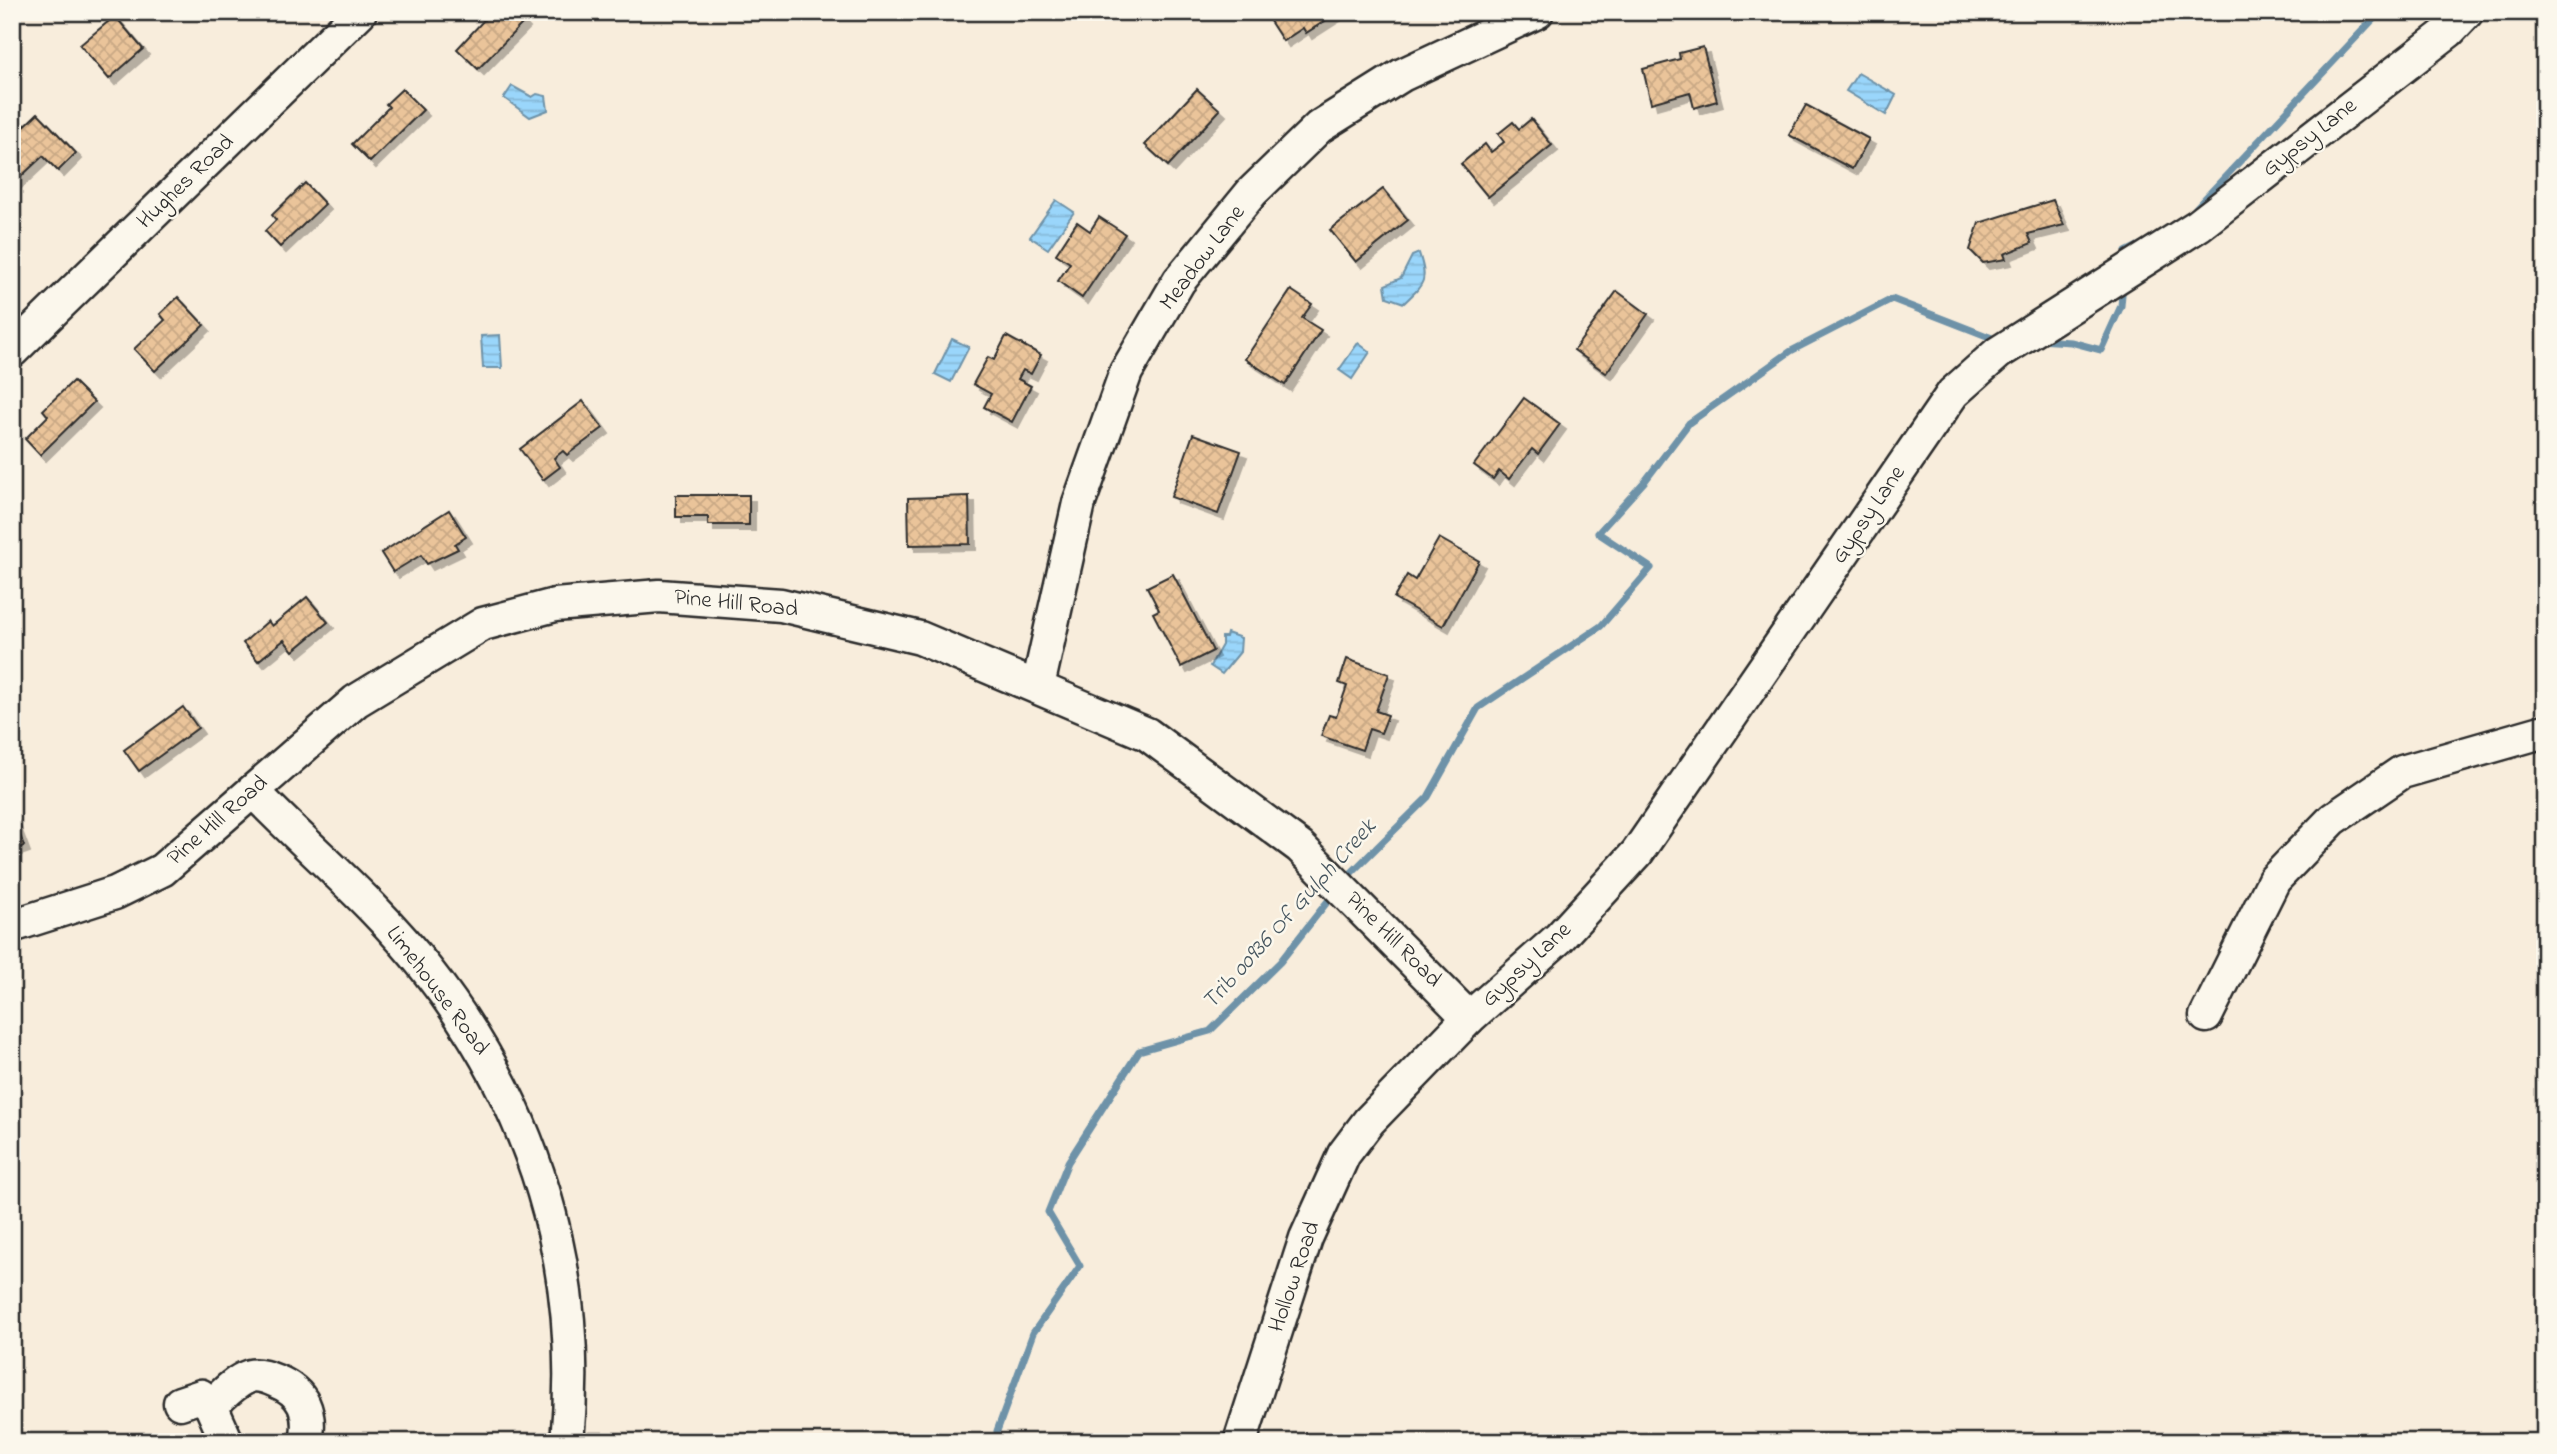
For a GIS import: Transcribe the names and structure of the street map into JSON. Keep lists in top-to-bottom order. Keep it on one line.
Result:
{"streets":{"street":["Gypsy Lane","Hughes Road","Meadow Lane","Pine Hill Road","Limehouse Road","Hollow Road"]},"crossings":[["Gypsy Lane","Pine Hill Road"],["Gypsy Lane","Hollow Road"],["Meadow Lane","Pine Hill Road"],["Pine Hill Road","Limehouse Road"]],"water":["Trib 00936 Of Gulph Creek"]}
